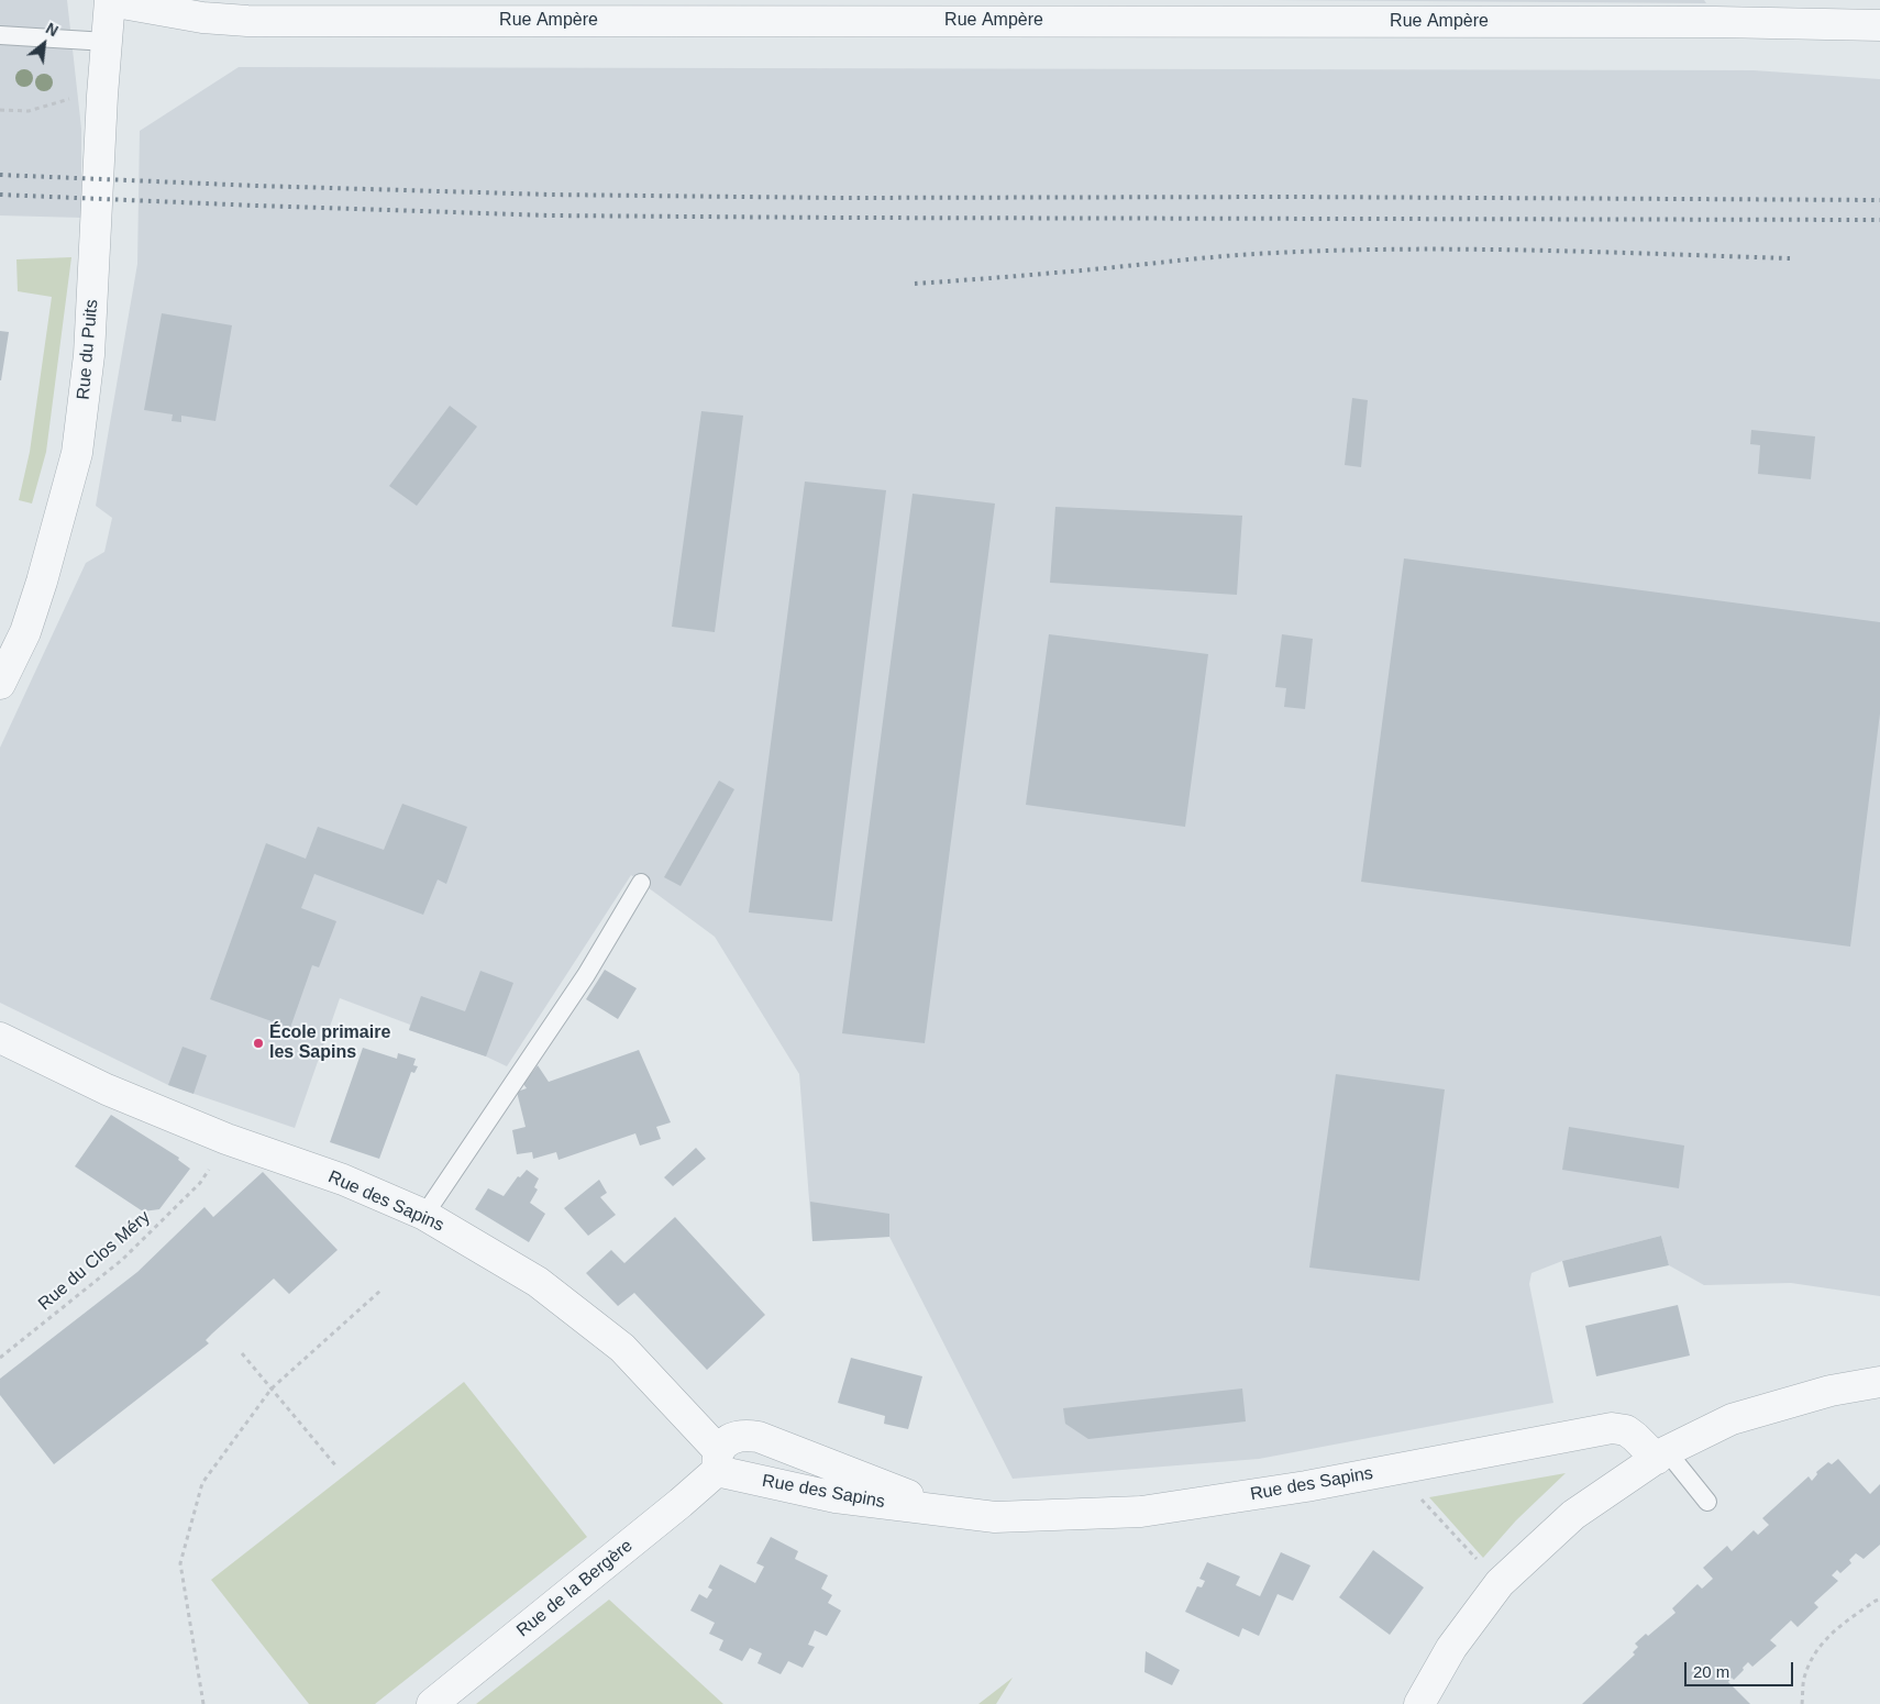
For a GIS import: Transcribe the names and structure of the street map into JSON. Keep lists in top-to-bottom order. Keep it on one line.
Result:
{"streets":{"street":["Rue Ampère","Rue du Puits","Rue des Sapins","Rue de la Bergère"],"path":["Rue du Clos Méry"]},"crossings":[["Rue Ampère","Rue du Puits"],["Rue des Sapins","Rue de la Bergère"]],"places":["École primaire les Sapins"],"scale_bar":"20 m","north":"top right"}
